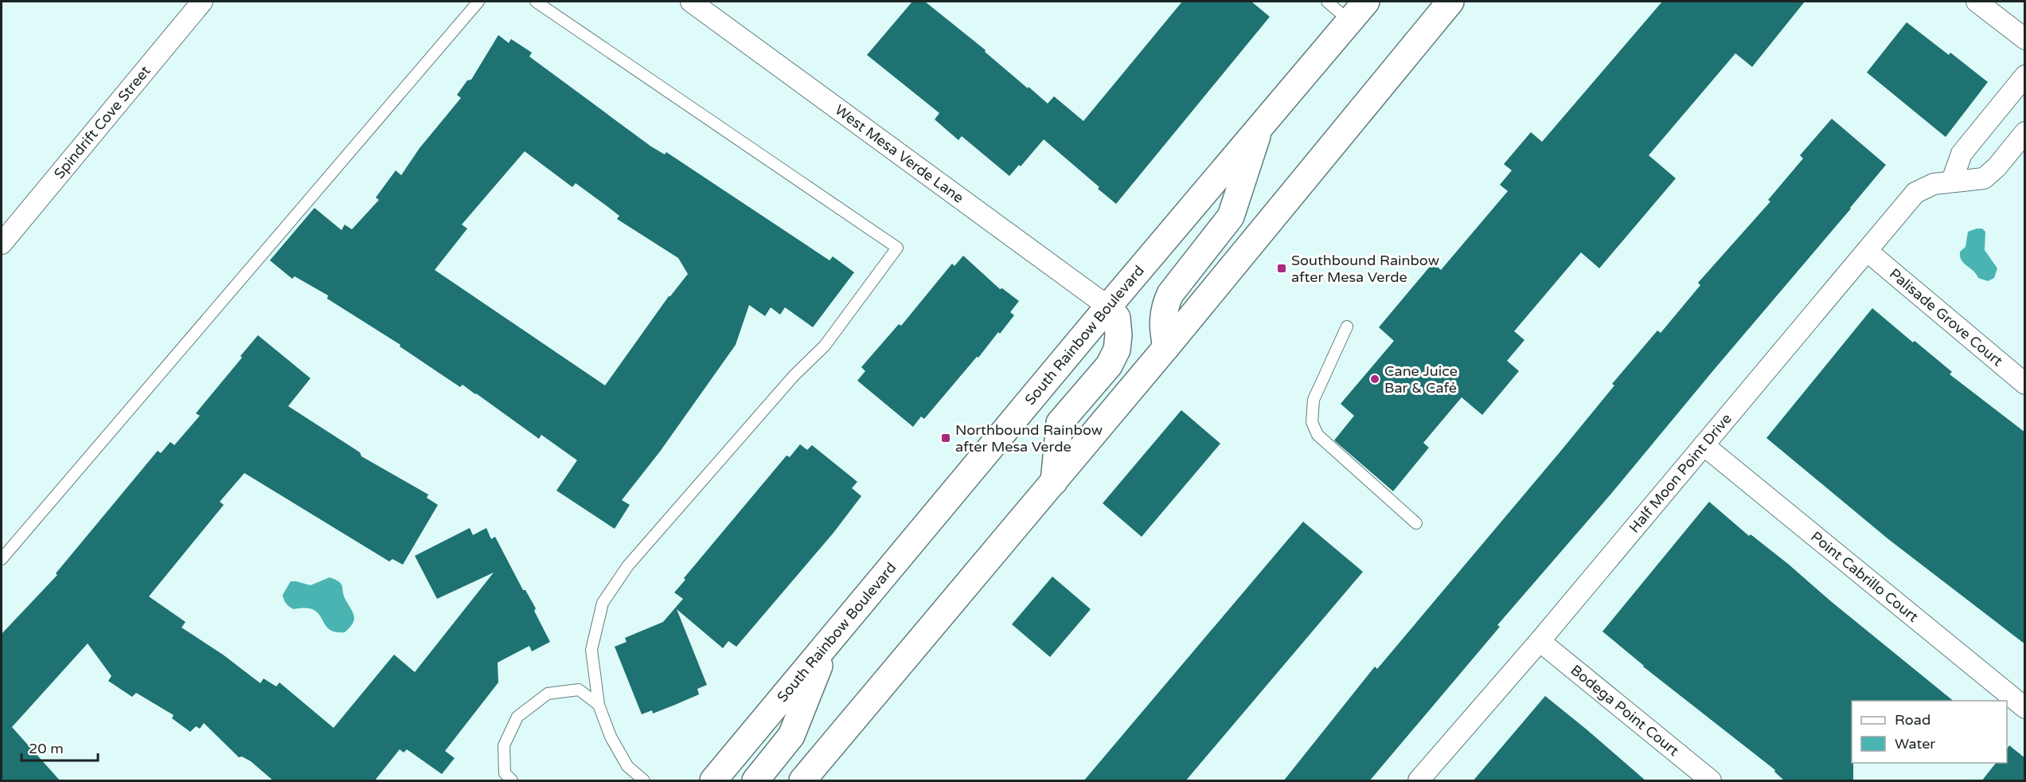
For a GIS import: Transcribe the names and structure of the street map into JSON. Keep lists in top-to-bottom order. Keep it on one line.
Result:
{"streets":{"main road":["South Rainbow Boulevard"],"street":["Spindrift Cove Street","West Mesa Verde Lane","Palisade Grove Court","Half Moon Point Drive","Point Cabrillo Court","Bodega Point Court"]},"crossings":[["West Mesa Verde Lane","South Rainbow Boulevard"],["Palisade Grove Court","Half Moon Point Drive"],["Half Moon Point Drive","Point Cabrillo Court"],["Half Moon Point Drive","Bodega Point Court"]],"places":{"transit":["Southbound Rainbow after Mesa Verde","Northbound Rainbow after Mesa Verde"],"other":["Cane Juice Bar & Café"]},"legend":["Road","Water"],"scale_bar":"20 m"}
